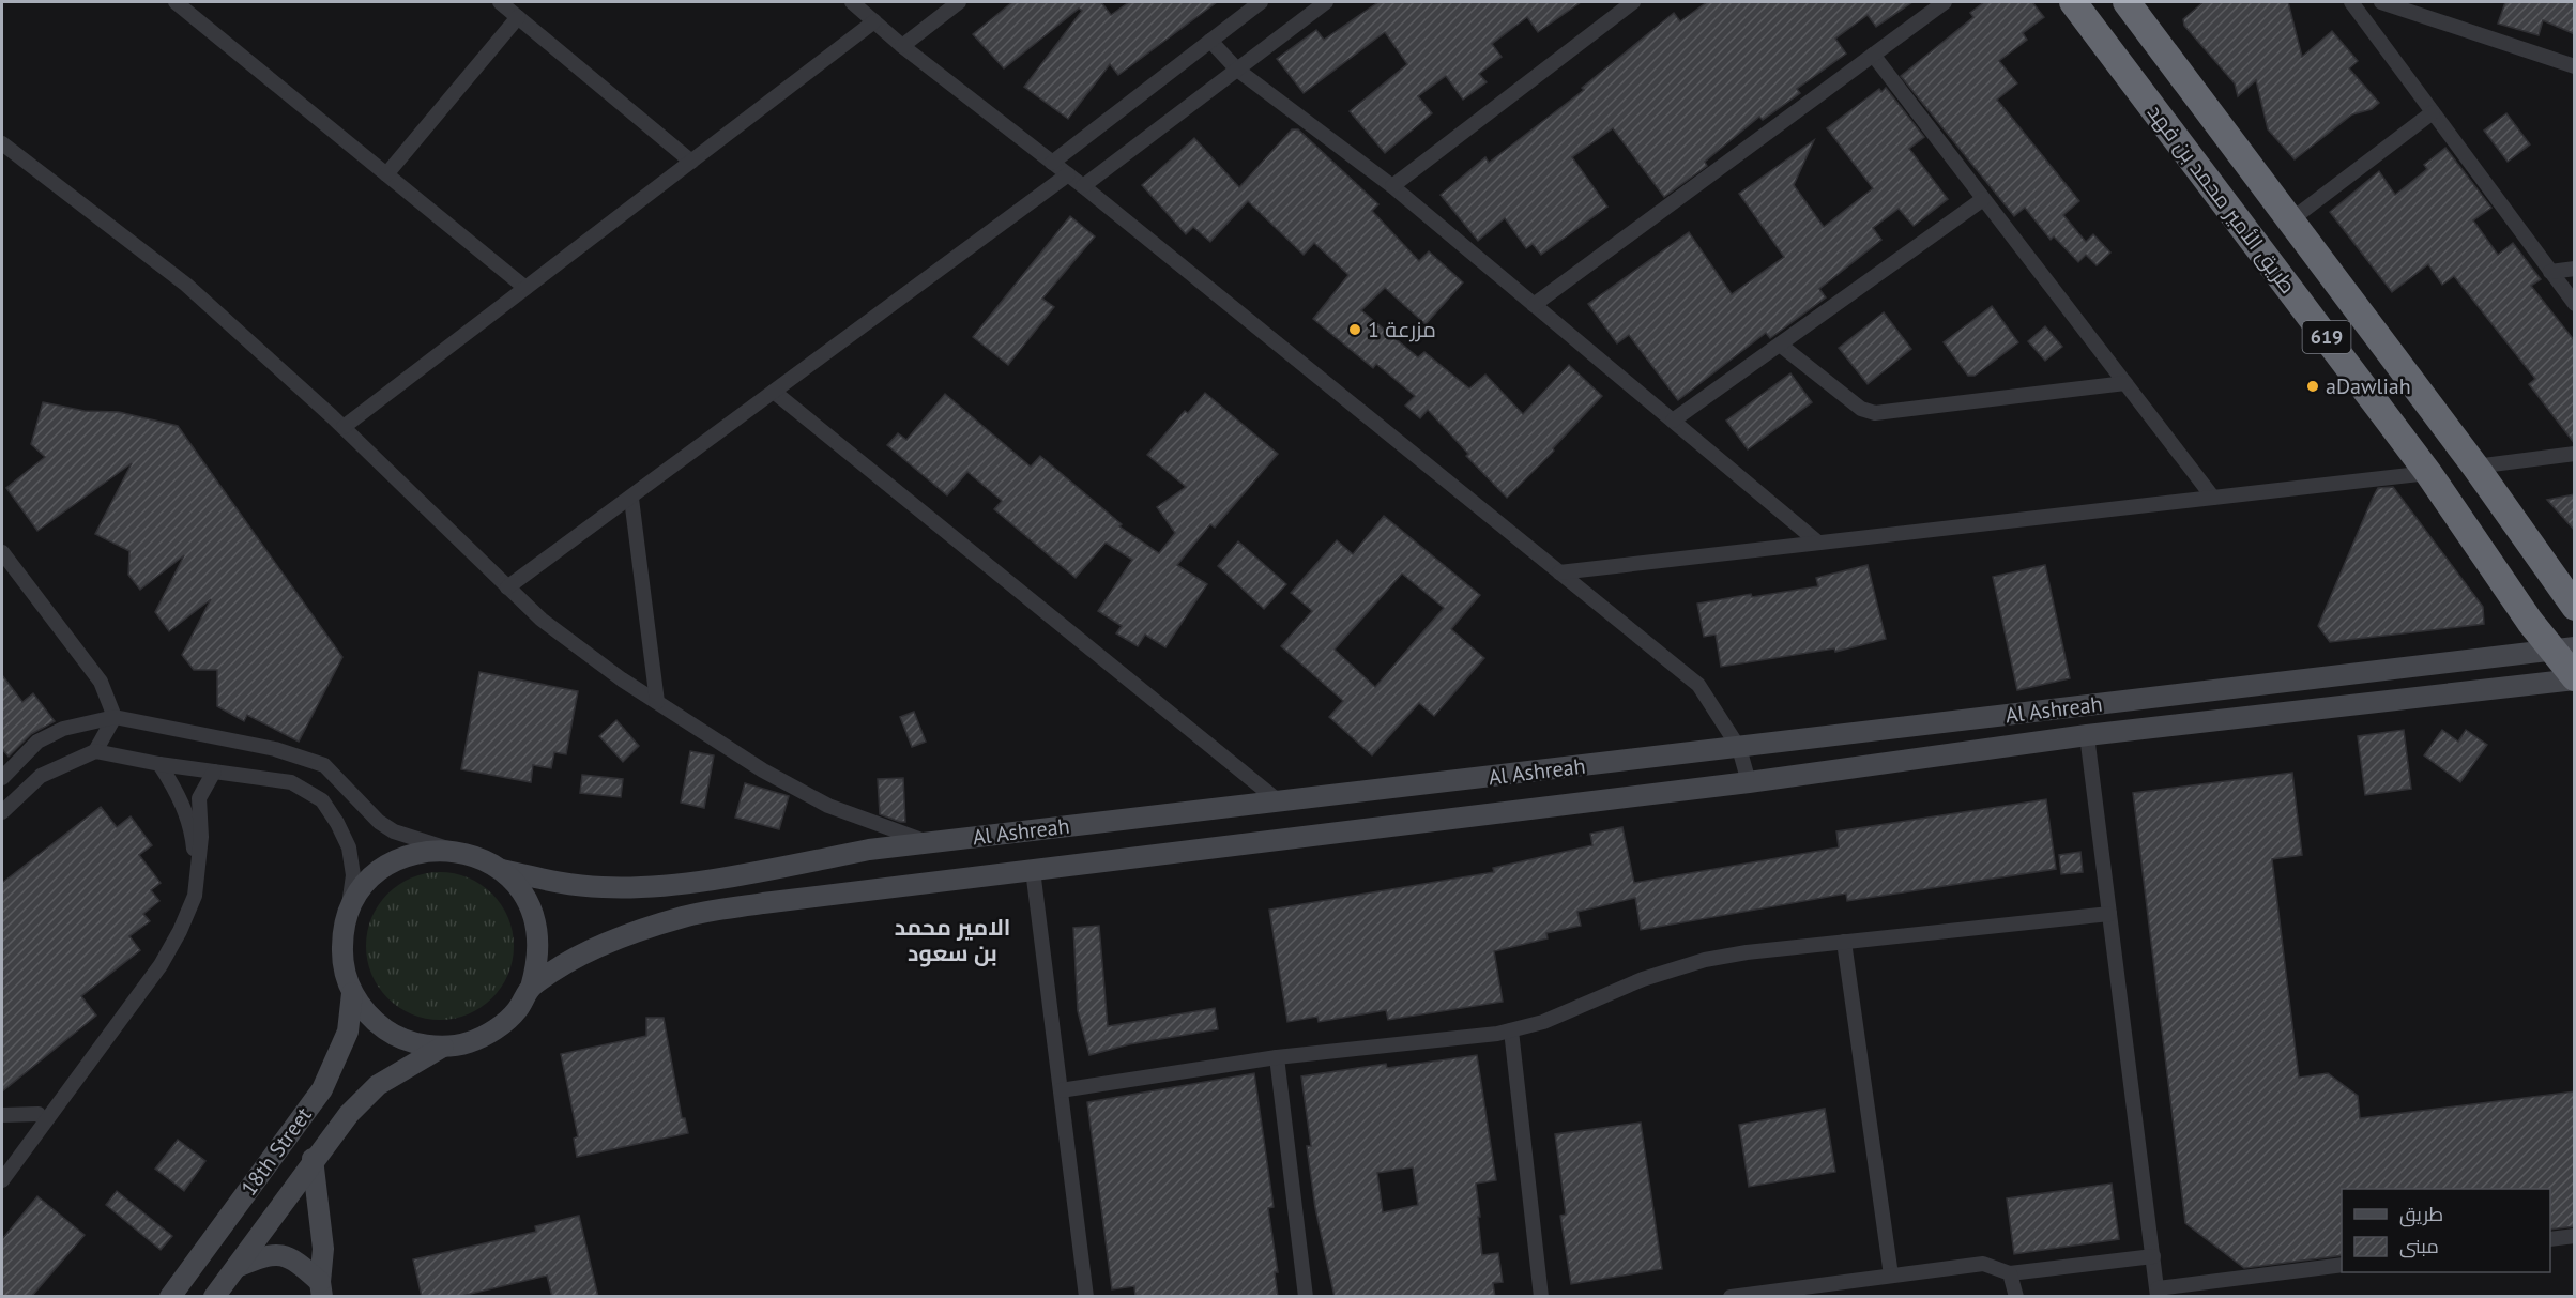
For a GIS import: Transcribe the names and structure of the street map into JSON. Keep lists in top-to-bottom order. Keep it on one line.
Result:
{"streets":{"highway":["طريق الأمير محمد بن فهد","619"],"street":["Al Ashreah","18th Street"]},"crossings":[["طريق الأمير محمد بن فهد","Al Ashreah"],["Al Ashreah","18th Street"]],"districts":["الامير محمد بن سعود"],"places":["مزرعة 1","aDawliah"],"legend":["طريق","مبنى"]}
